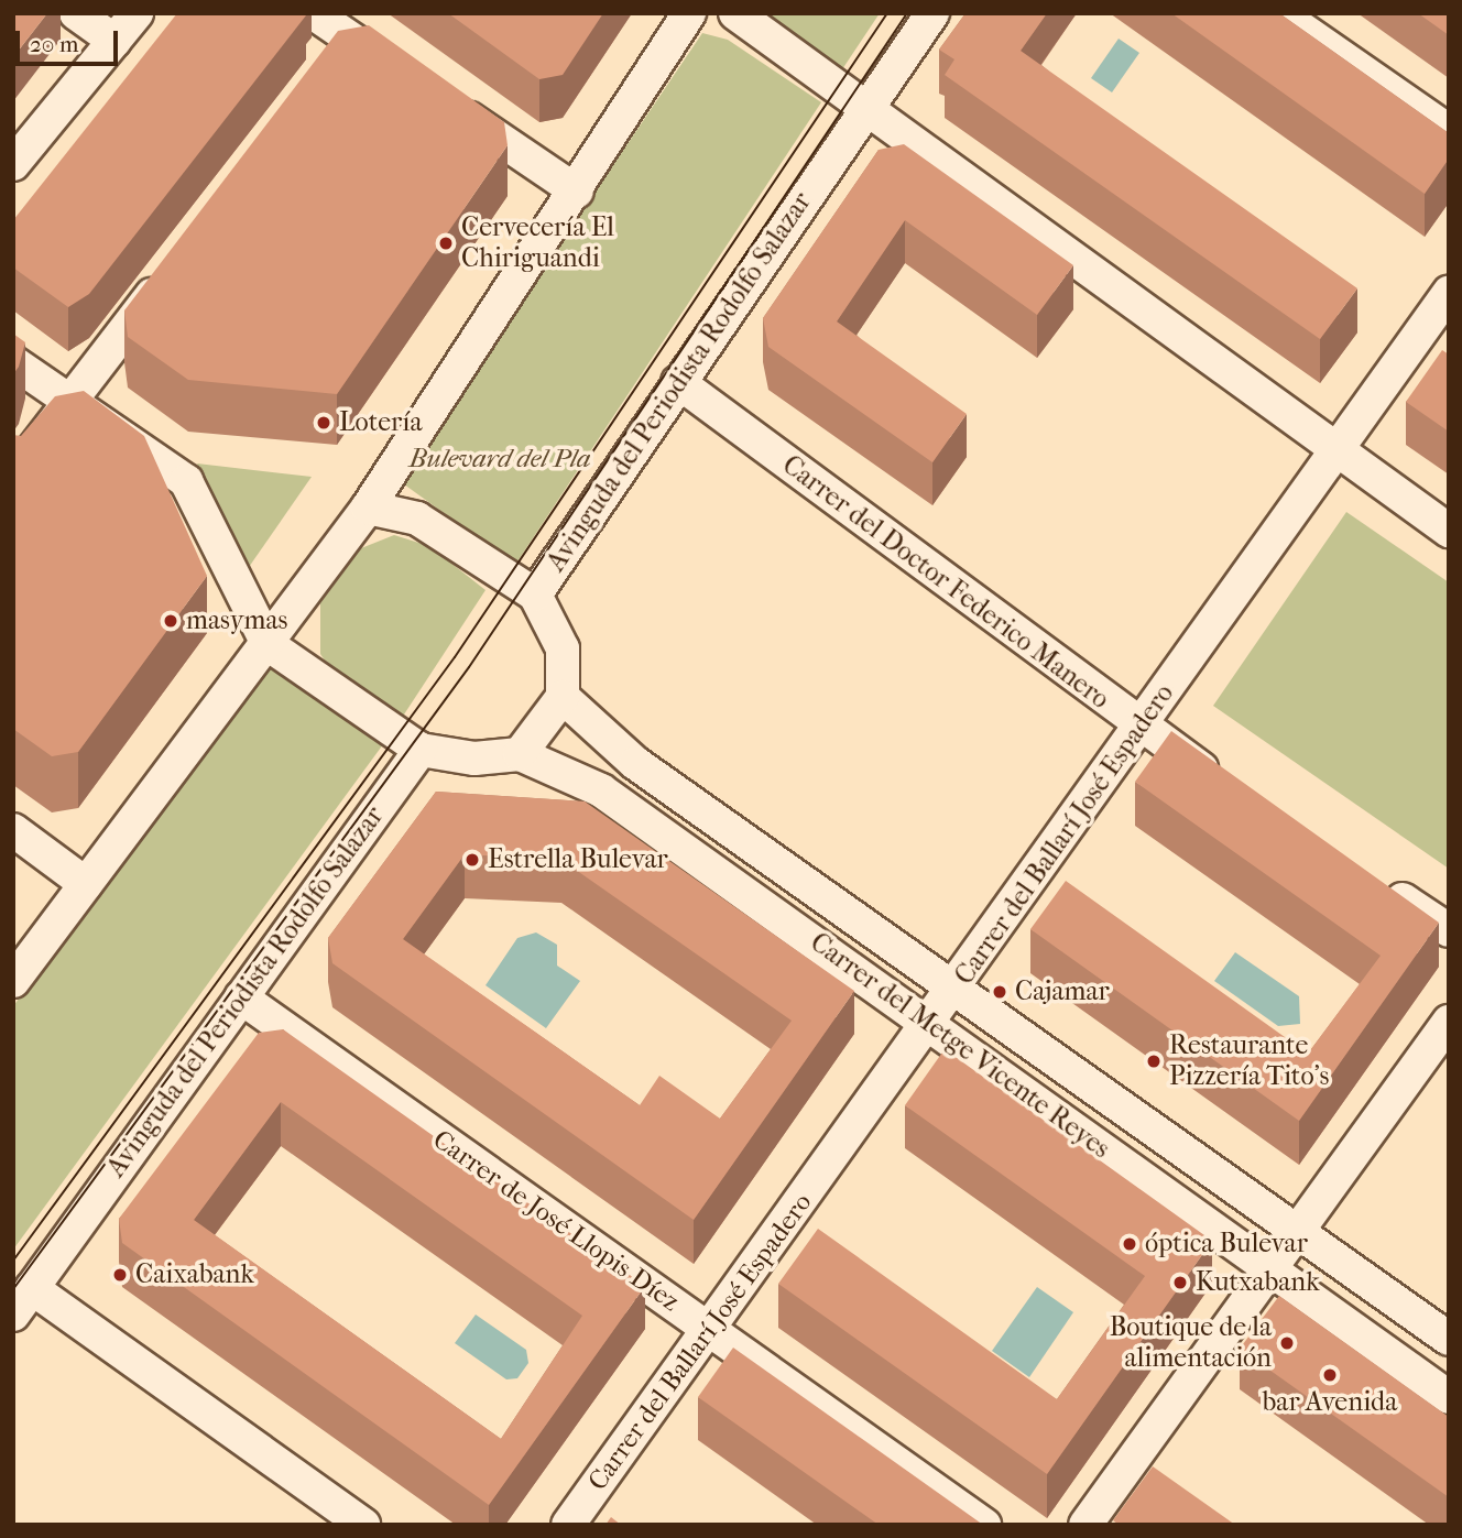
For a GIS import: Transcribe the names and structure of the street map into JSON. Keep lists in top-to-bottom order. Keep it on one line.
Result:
{"streets":{"street":["Avinguda del Periodista Rodolfo Salazar","Carrer del Doctor Federico Manero","Carrer del Ballarí José Espadero","Carrer del Metge Vicente Reyes","Carrer de José Llopis Díez"]},"crossings":[["Avinguda del Periodista Rodolfo Salazar","Carrer del Doctor Federico Manero"],["Avinguda del Periodista Rodolfo Salazar","Carrer del Metge Vicente Reyes"],["Avinguda del Periodista Rodolfo Salazar","Carrer de José Llopis Díez"],["Carrer del Doctor Federico Manero","Carrer del Ballarí José Espadero"],["Carrer del Ballarí José Espadero","Carrer del Metge Vicente Reyes"],["Carrer del Ballarí José Espadero","Carrer de José Llopis Díez"]],"parks":["Bulevard del Pla"],"places":["Cervecería El Chiriguandi","Lotería","masymas","Estrella Bulevar","Cajamar","Restaurante Pizzería Tito's","óptica Bulevar","Caixabank","Kutxabank","Boutique de la alimentación","bar Avenida"],"scale_bar":"20 m"}
